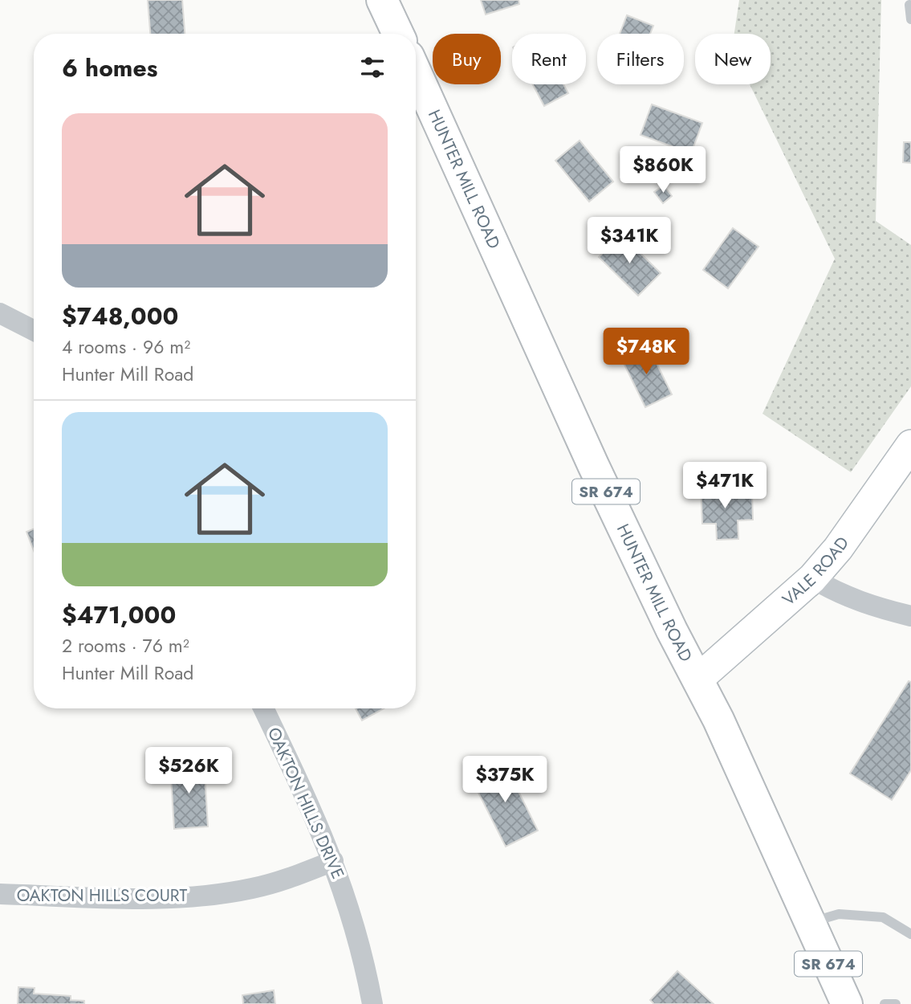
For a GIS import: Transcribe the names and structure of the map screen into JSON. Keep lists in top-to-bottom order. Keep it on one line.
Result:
{"streets":{"main road":["HUNTER MILL ROAD","SR 674","VALE ROAD"],"street":["OAKTON HILLS DRIVE","OAKTON HILLS COURT"]},"crossings":[["HUNTER MILL ROAD","VALE ROAD"],["OAKTON HILLS DRIVE","OAKTON HILLS COURT"]],"page":{"chip":["Buy","Rent","Filters","New"],"heading":"6 homes","list":[{"name":"$748,000","note":"4 rooms · 96 m² · Hunter Mill Road"},{"name":"$471,000","note":"2 rooms · 76 m² · Hunter Mill Road"}],"price":["$860K","$341K","$748K","$471K","$526K","$375K"]}}
